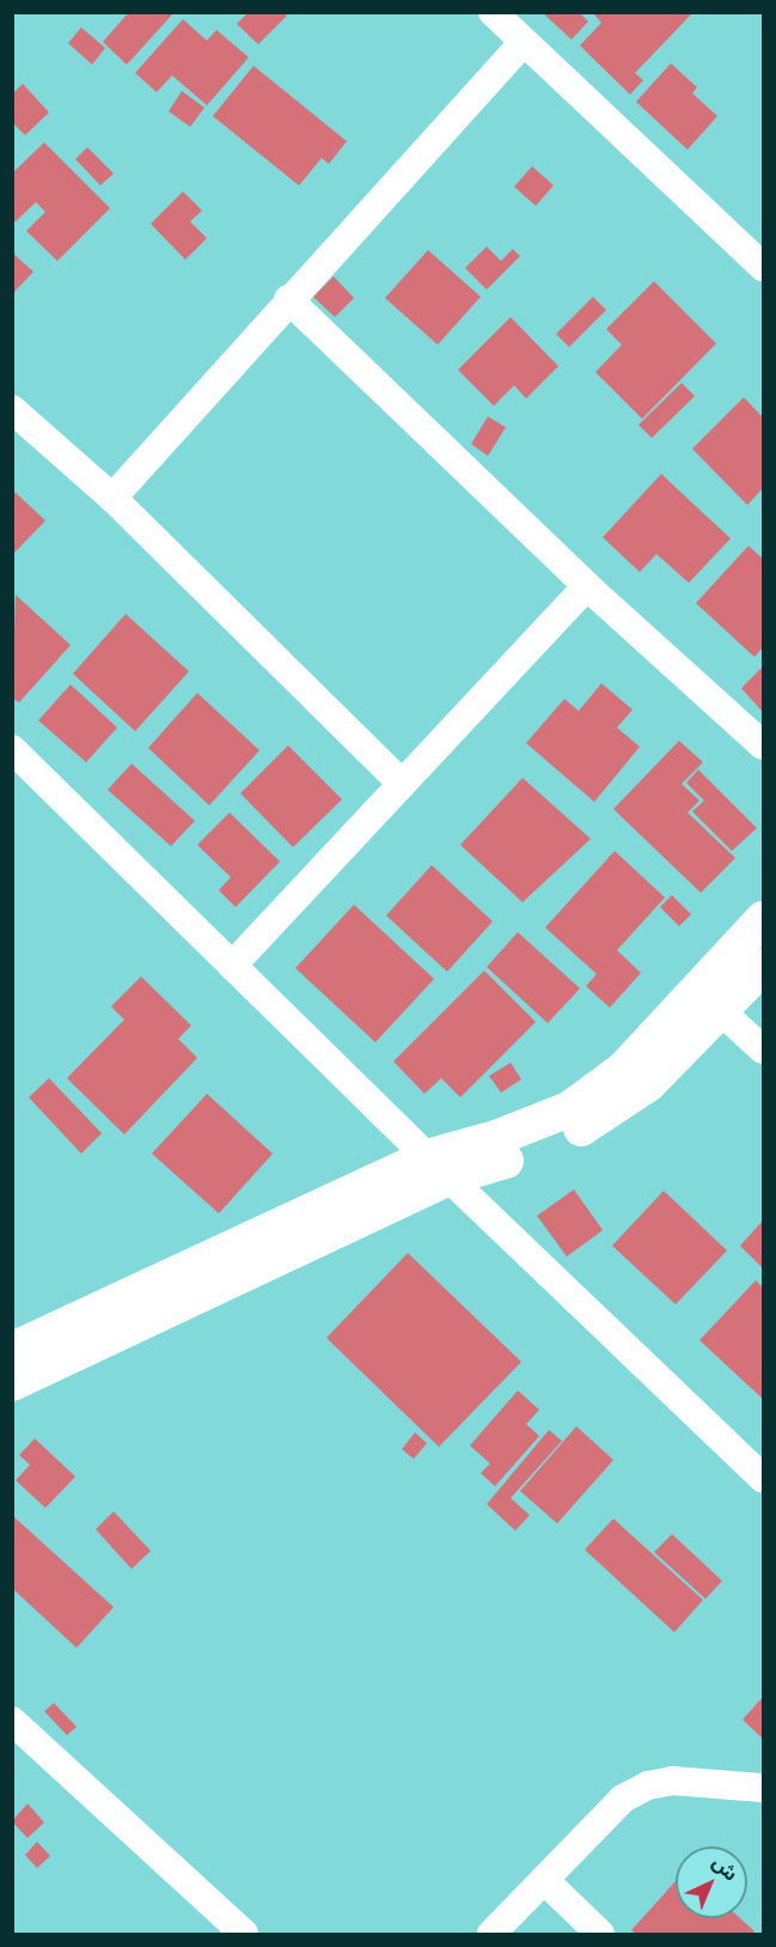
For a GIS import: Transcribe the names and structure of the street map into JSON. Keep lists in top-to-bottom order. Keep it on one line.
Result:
{"north":"top right"}
